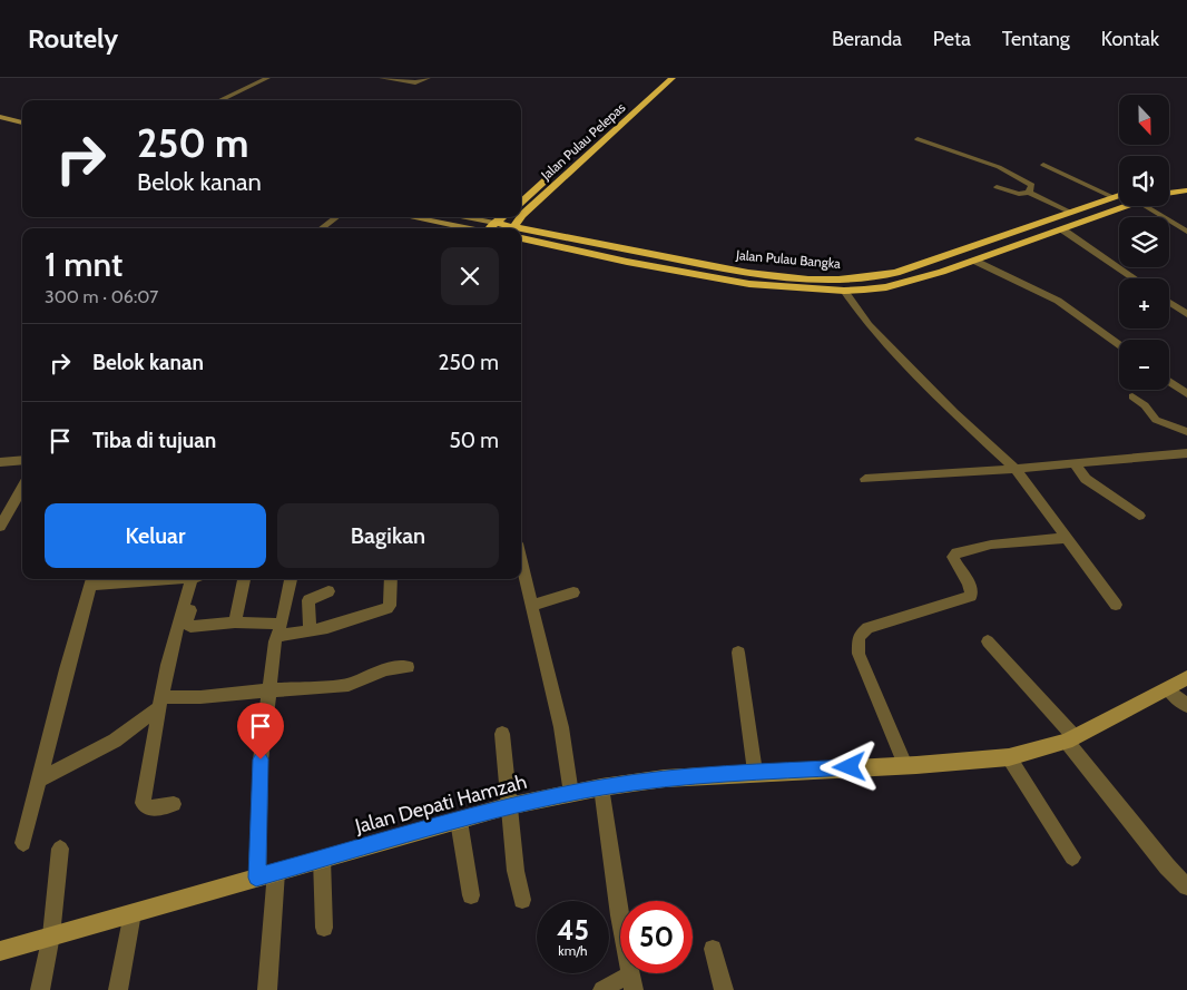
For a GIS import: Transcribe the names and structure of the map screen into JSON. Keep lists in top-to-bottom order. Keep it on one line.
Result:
{"streets":{"highway":["Jalan Pulau Pelepas","Jalan Pulau Bangka"],"main road":["Jalan Depati Hamzah"]},"north":"bottom","page":{"header":"Routely","nav":["Beranda","Peta","Tentang","Kontak"],"map_buttons":["+","−"],"turn":["250 m","Belok kanan"],"heading":["1 mnt","300 m · 06:07"],"list":[{"name":"Belok kanan","value":"250 m"},{"name":"Tiba di tujuan","value":"50 m"}],"buttons":["Keluar","Bagikan"],"speed":"45 km/h","limit":"50"}}
